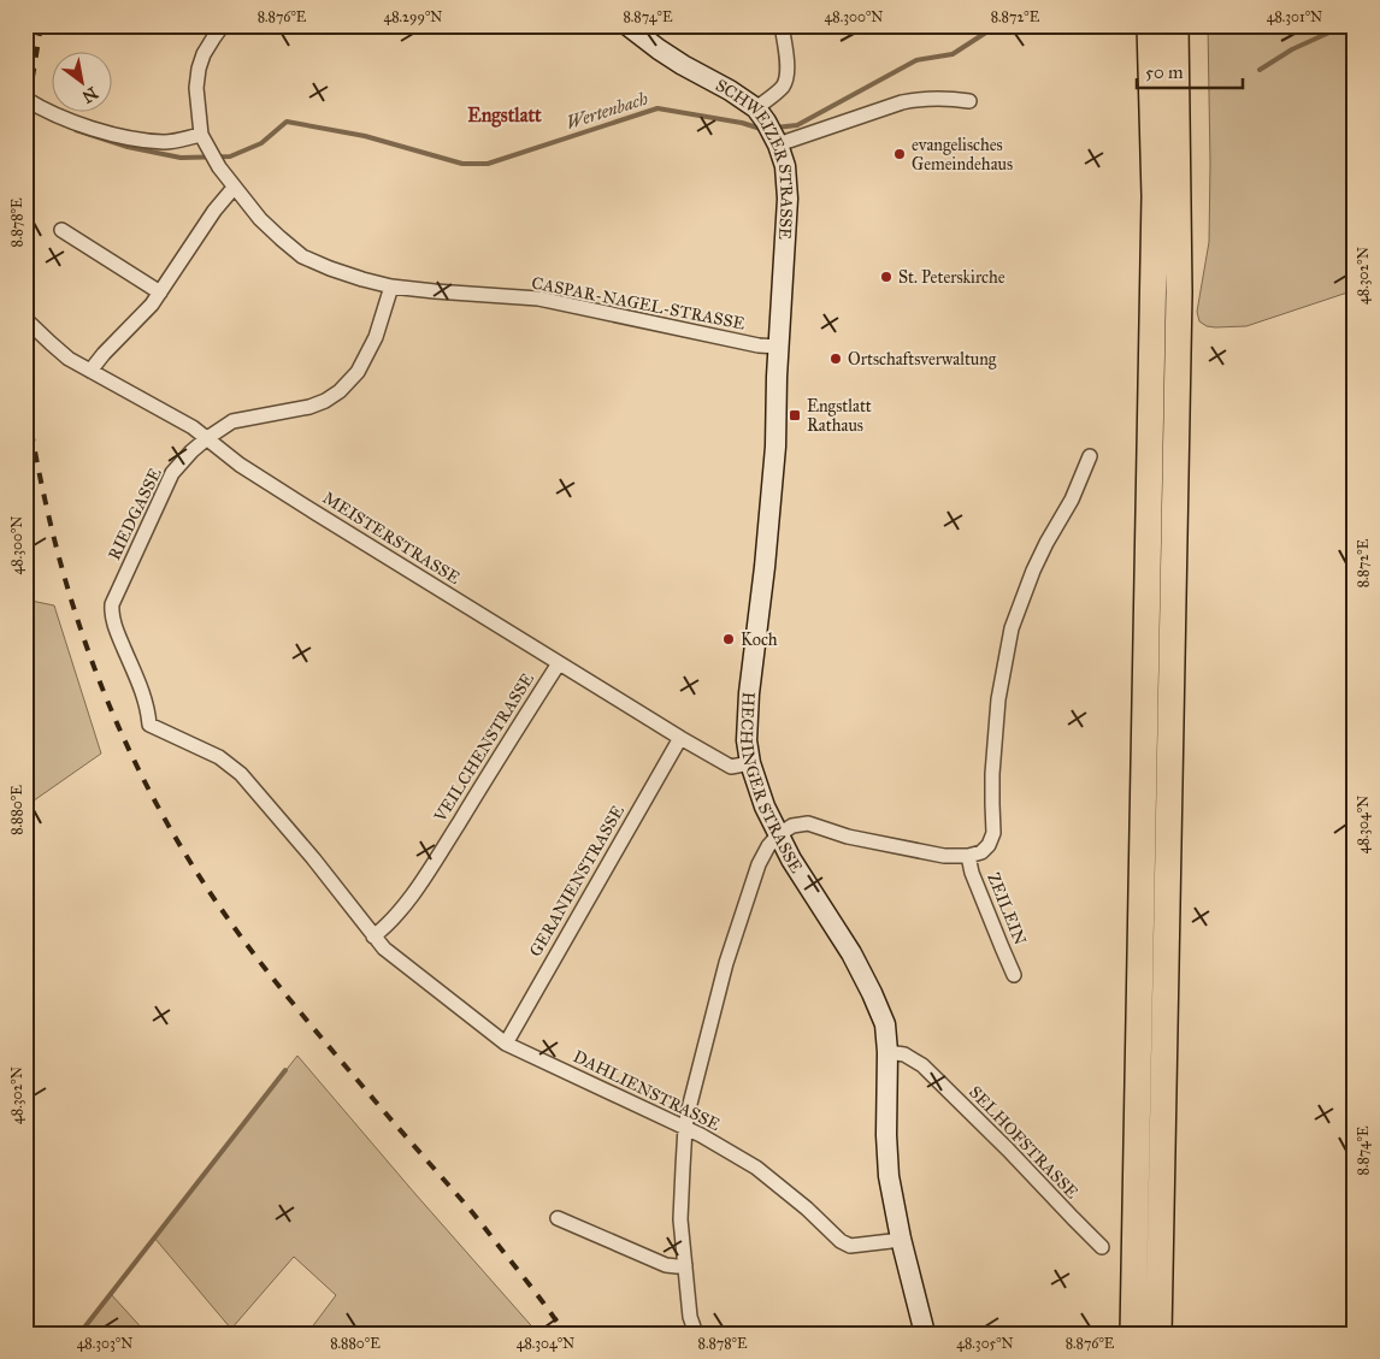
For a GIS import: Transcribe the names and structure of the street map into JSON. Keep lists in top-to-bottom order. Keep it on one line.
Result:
{"streets":{"street":["SCHWEIZER STRASSE","CASPAR-NAGEL-STRASSE","RIEDGASSE","MEISTERSTRASSE","VEILCHENSTRASSE","HECHINGER STRASSE","GERANIENSTRASSE","ZEILEIN","DAHLIENSTRASSE","SELHOFSTRASSE"]},"crossings":[["SCHWEIZER STRASSE","CASPAR-NAGEL-STRASSE"],["SCHWEIZER STRASSE","HECHINGER STRASSE"],["CASPAR-NAGEL-STRASSE","RIEDGASSE"],["CASPAR-NAGEL-STRASSE","HECHINGER STRASSE"],["RIEDGASSE","MEISTERSTRASSE"],["RIEDGASSE","DAHLIENSTRASSE"],["MEISTERSTRASSE","VEILCHENSTRASSE"],["MEISTERSTRASSE","HECHINGER STRASSE"],["MEISTERSTRASSE","GERANIENSTRASSE"],["VEILCHENSTRASSE","DAHLIENSTRASSE"],["HECHINGER STRASSE","DAHLIENSTRASSE"],["HECHINGER STRASSE","SELHOFSTRASSE"],["GERANIENSTRASSE","DAHLIENSTRASSE"]],"districts":["Engstlatt"],"water":["Wertenbach"],"places":{"other":["evangelisches Gemeindehaus","St. Peterskirche","Ortschaftsverwaltung","Koch"],"transit":["Engstlatt Rathaus"]},"scale_bar":"50 m","north":"bottom right","coordinates":["8.876°E","48.299°N","8.874°E","48.300°N","8.872°E","48.301°N","8.878°E","48.302°N","8.880°E","48.304°N","48.303°N","48.305°N"]}
